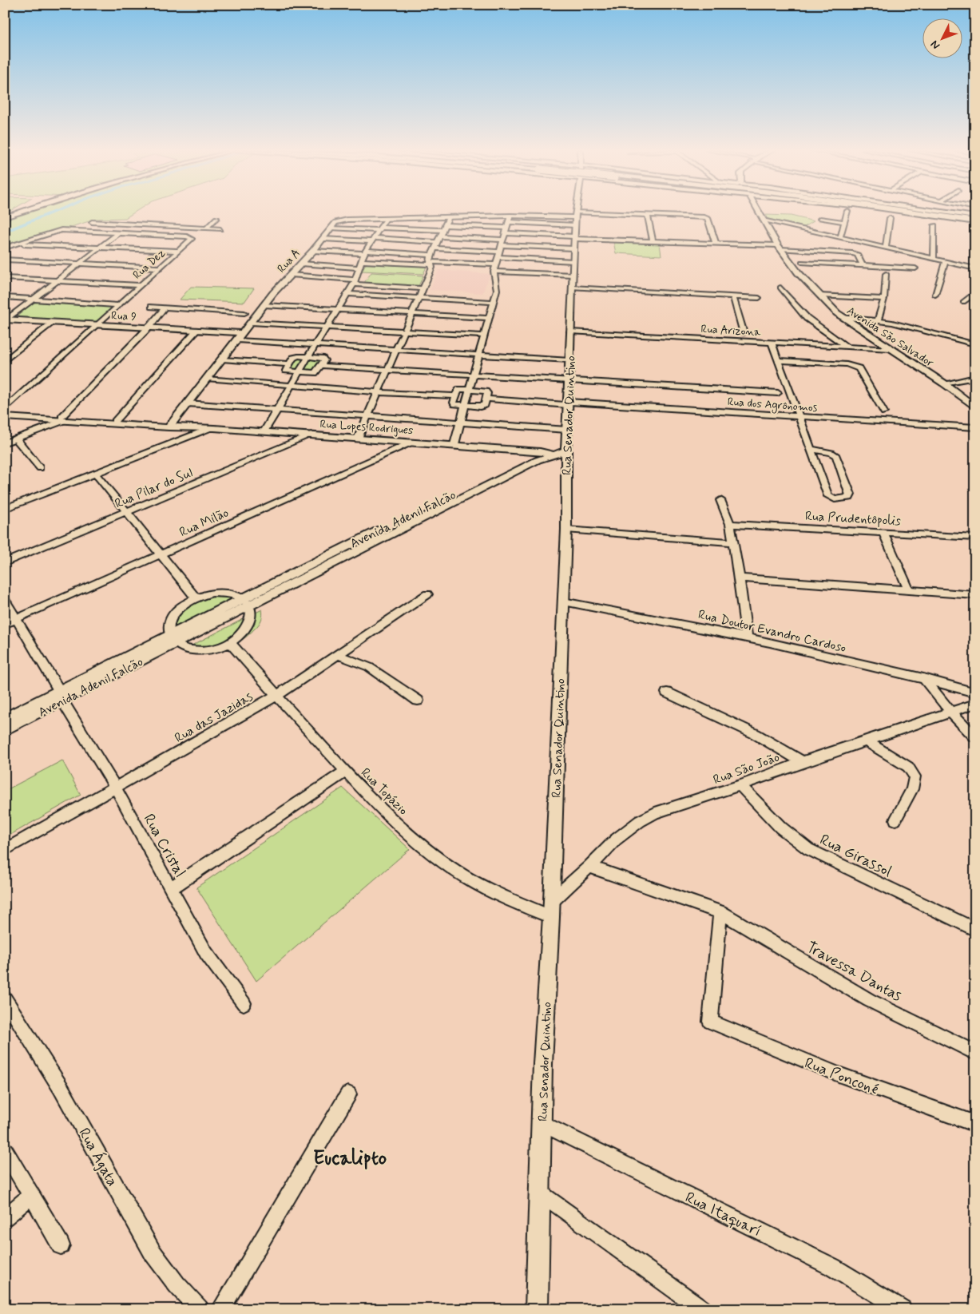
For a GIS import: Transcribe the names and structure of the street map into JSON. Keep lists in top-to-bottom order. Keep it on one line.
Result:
{"streets":{"street":["Rua A","Rua Dez","Rua 9","Rua Arizona","Avenida São Salvador","Rua dos Agrônomos","Rua Senador Quintino","Rua Lopes Rodrigues","Rua Pilar do Sul","Rua Prudentôpolis","Avenida Adenil Falcão","Rua Milão","Rua Doutor Evandro Cardoso","Rua das Jazidas","Rua São João","Rua Topázio","Rua Cristal","Rua Girassol","Travessa Dantas","Rua Ponconé","Rua Ágata","Rua Itaquarí"]},"crossings":[["Rua A","Rua 9"],["Rua A","Rua Lopes Rodrigues"],["Rua Dez","Rua 9"],["Rua Arizona","Avenida São Salvador"],["Rua Arizona","Rua Senador Quintino"],["Rua dos Agrônomos","Rua Senador Quintino"],["Rua Senador Quintino","Avenida Adenil Falcão"],["Rua Senador Quintino","Rua Doutor Evandro Cardoso"],["Rua Senador Quintino","Rua São João"],["Rua Senador Quintino","Rua Topázio"],["Rua Senador Quintino","Rua Itaquarí"],["Rua Lopes Rodrigues","Rua Pilar do Sul"],["Rua Lopes Rodrigues","Avenida Adenil Falcão"],["Rua Lopes Rodrigues","Rua Milão"],["Avenida Adenil Falcão","Rua Cristal"],["Rua Milão","Rua Cristal"],["Rua das Jazidas","Rua Topázio"],["Rua das Jazidas","Rua Cristal"],["Rua São João","Rua Girassol"],["Rua São João","Travessa Dantas"],["Travessa Dantas","Rua Ponconé"]],"districts":["Eucalipto"],"north":"bottom left"}
